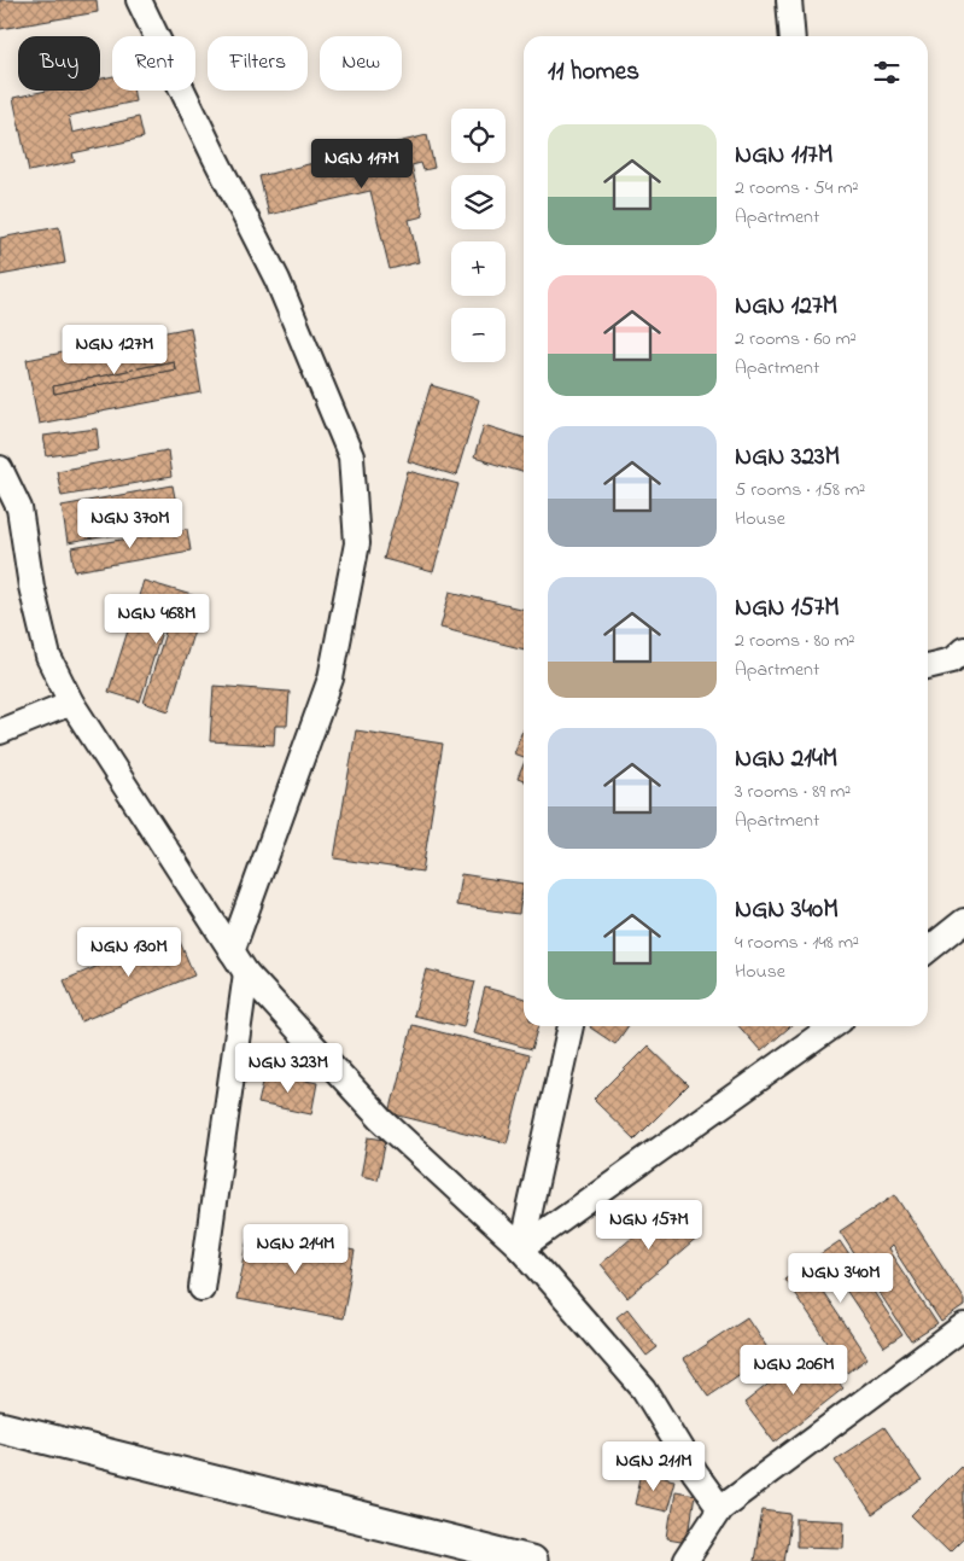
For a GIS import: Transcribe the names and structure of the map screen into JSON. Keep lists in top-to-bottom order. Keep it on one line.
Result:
{"page":{"chip":["Buy","Rent","Filters","New"],"heading":"11 homes","map_buttons":["+","−"],"list":[{"name":"NGN 117M","note":"2 rooms · 54 m² · Apartment"},{"name":"NGN 127M","note":"2 rooms · 60 m² · Apartment"},{"name":"NGN 323M","note":"5 rooms · 158 m² · House"},{"name":"NGN 157M","note":"2 rooms · 80 m² · Apartment"},{"name":"NGN 214M","note":"3 rooms · 89 m² · Apartment"},{"name":"NGN 340M","note":"4 rooms · 148 m² · House"}],"price":["NGN 117M","NGN 127M","NGN 370M","NGN 468M","NGN 130M","NGN 323M","NGN 157M","NGN 214M","NGN 340M","NGN 206M","NGN 211M"]}}
